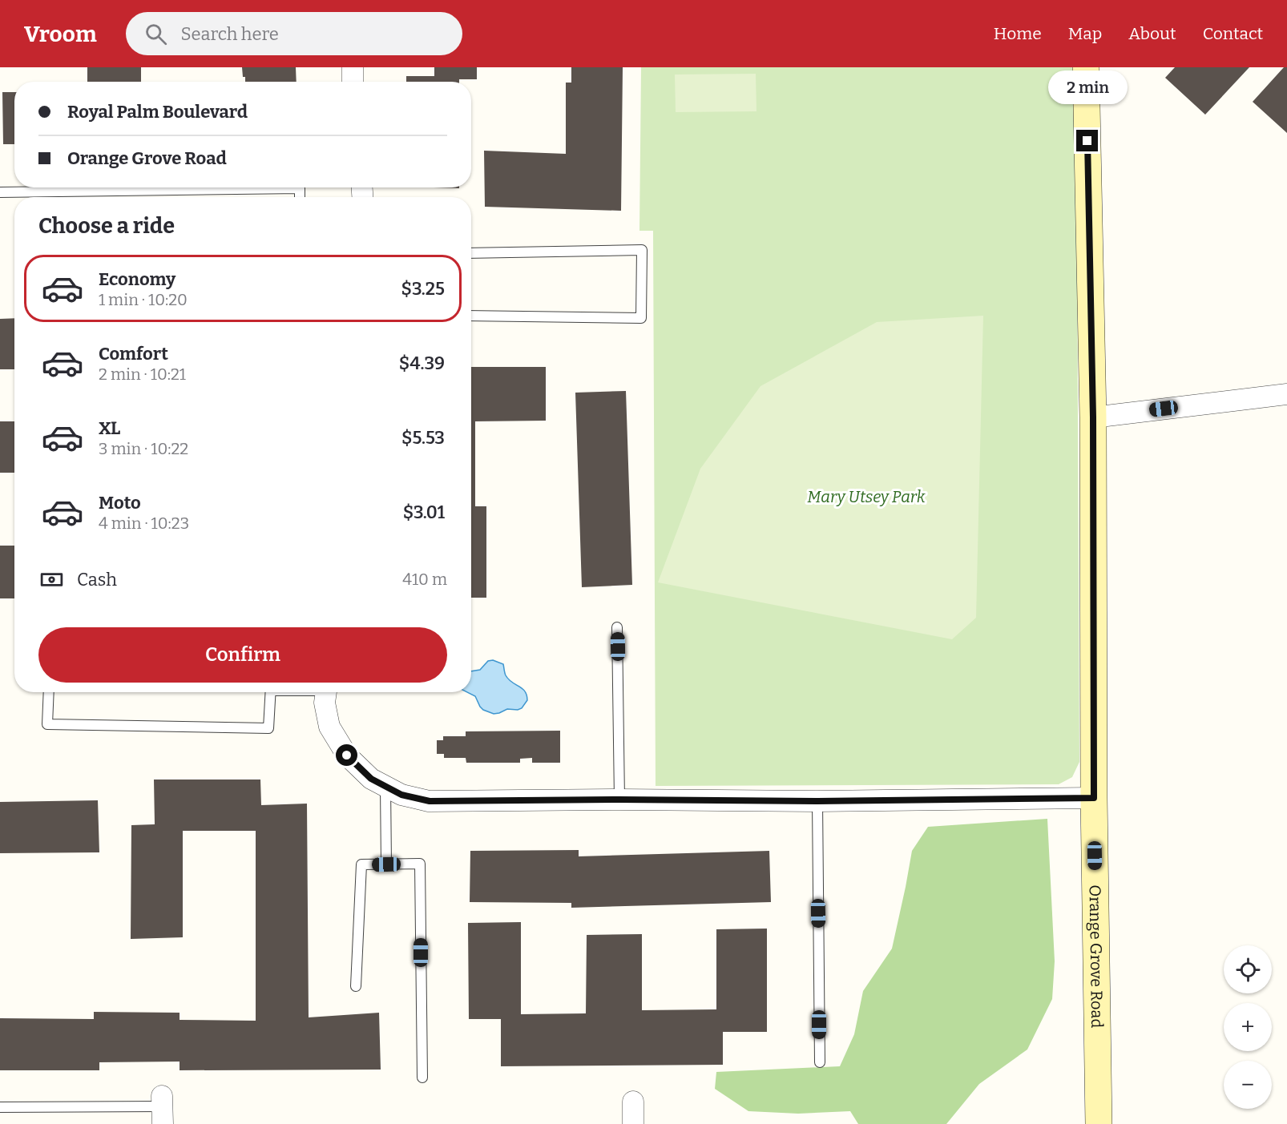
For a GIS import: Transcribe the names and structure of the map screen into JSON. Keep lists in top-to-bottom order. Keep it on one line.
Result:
{"streets":{"street":["Orange Grove Road"]},"parks":["Mary Utsey Park"],"page":{"header":"Vroom","search":"Search here","nav":["Home","Map","About","Contact"],"bubble":"2 min","banner":["Royal Palm Boulevard","Orange Grove Road"],"heading":"Choose a ride","list":[{"name":"Economy","note":"1 min · 10:20","value":"$3.25"},{"name":"Comfort","note":"2 min · 10:21","value":"$4.39"},{"name":"XL","note":"3 min · 10:22","value":"$5.53"},{"name":"Moto","note":"4 min · 10:23","value":"$3.01"}],"pay":["Cash","410 m"],"buttons":"Confirm","map_buttons":["+","−"]}}
